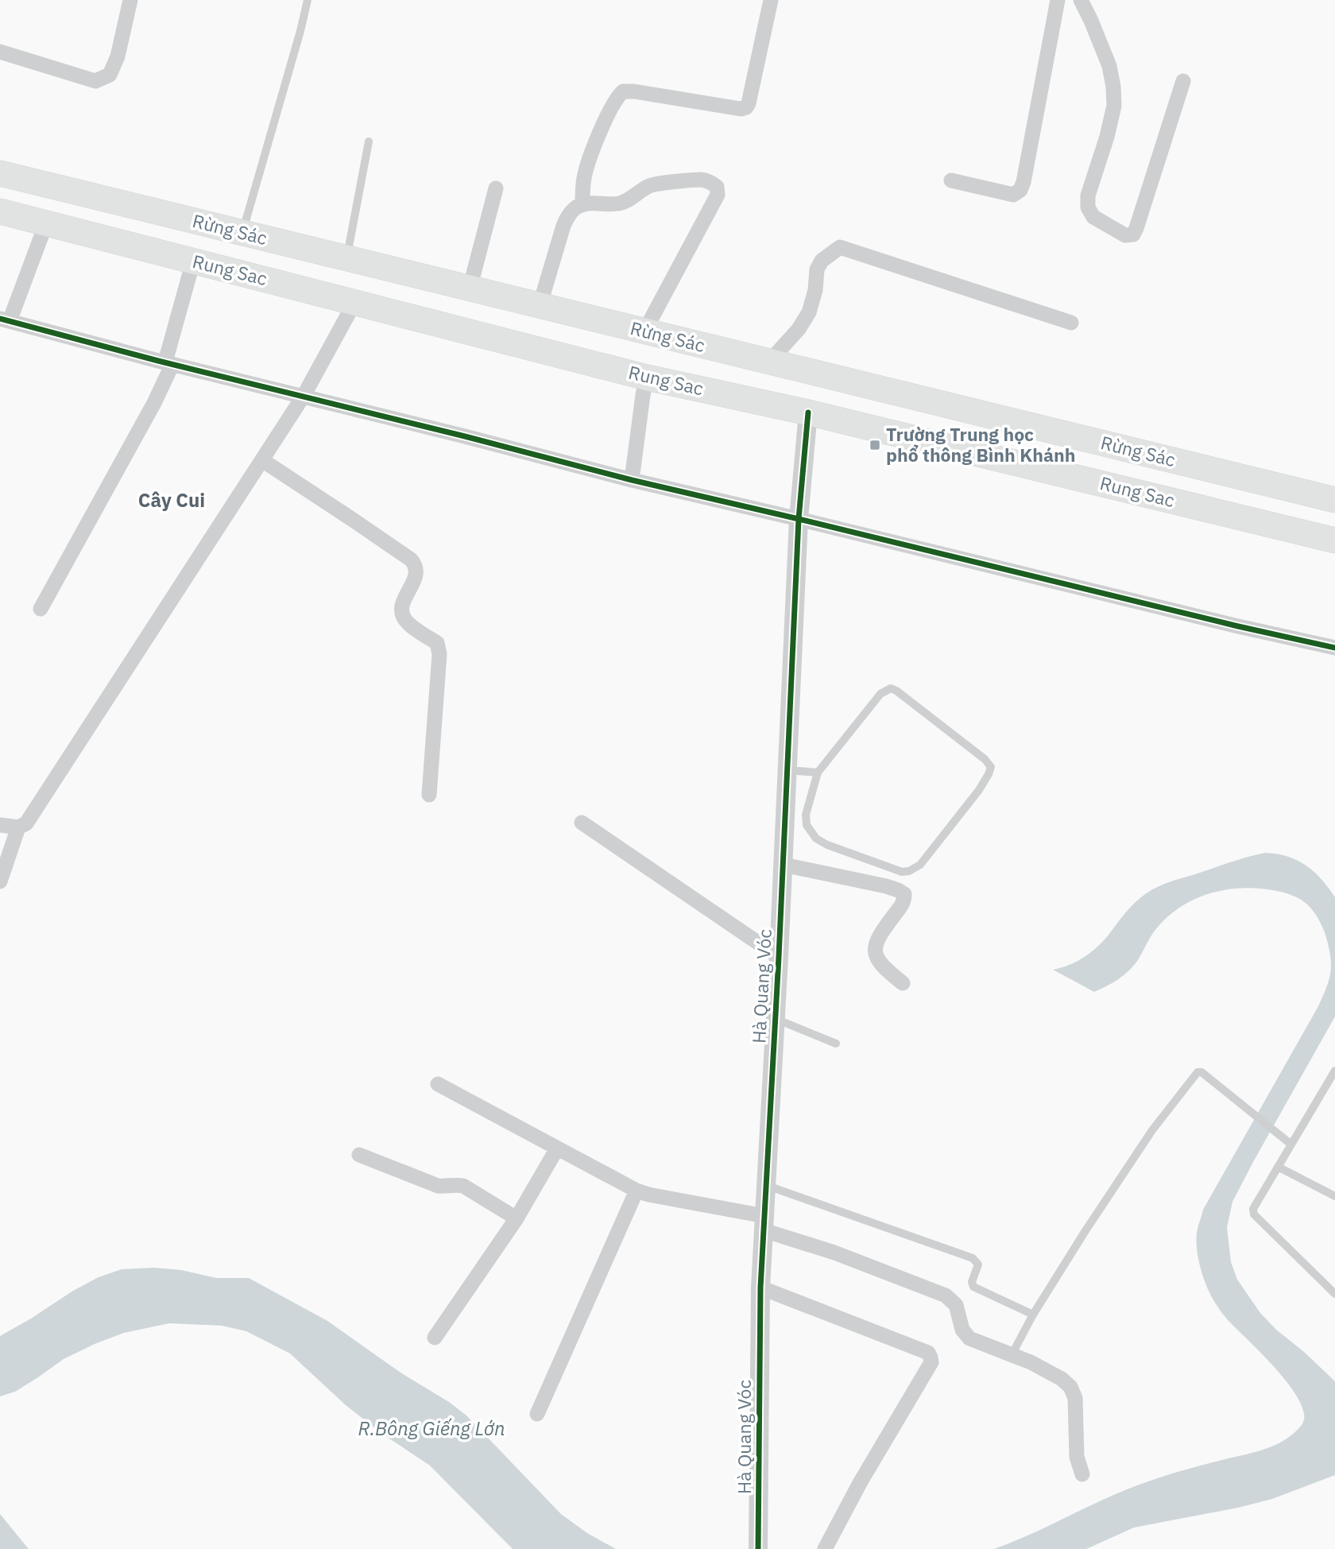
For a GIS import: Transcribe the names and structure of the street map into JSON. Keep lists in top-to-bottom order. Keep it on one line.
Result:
{"streets":{"main road":["Rừng Sác","Rung Sac"],"street":["Hà Quang Vóc"]},"crossings":[["Rung Sac","Hà Quang Vóc"]],"districts":["Cây Cui"],"water":["R.Bông Giếng Lớn"],"places":{"transit":["Trường Trung học phổ thông Bình Khánh"]}}
